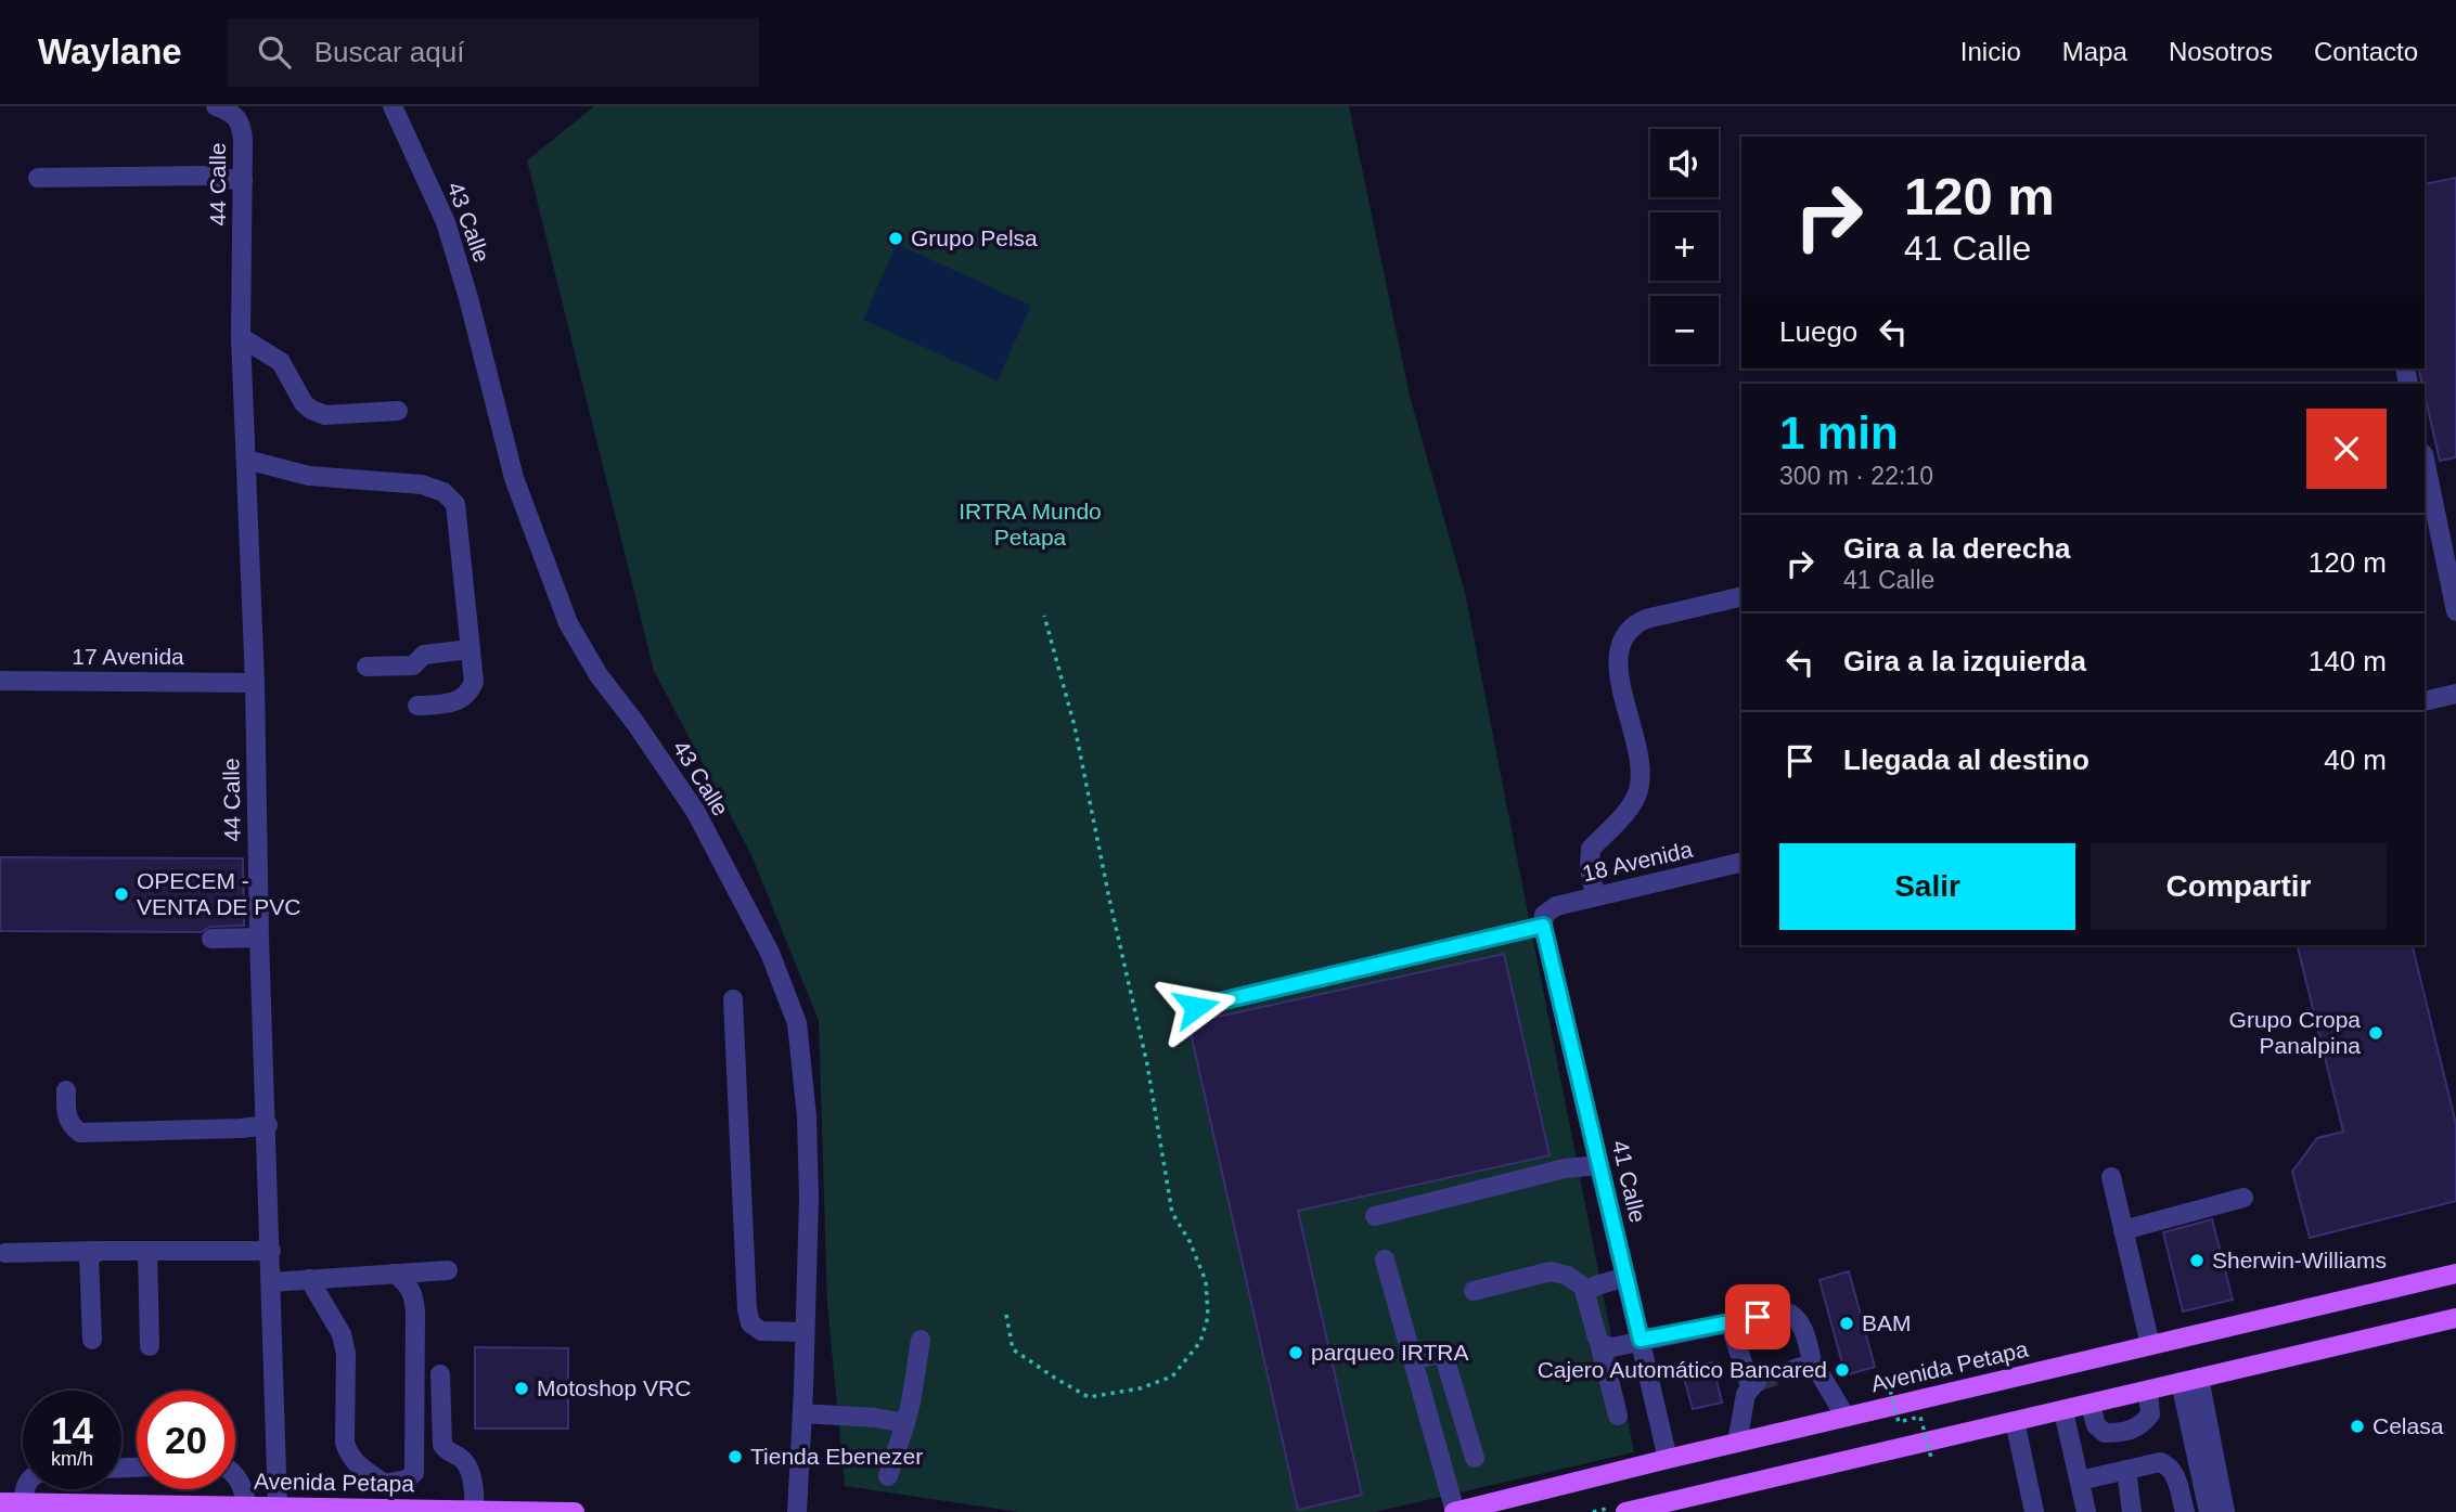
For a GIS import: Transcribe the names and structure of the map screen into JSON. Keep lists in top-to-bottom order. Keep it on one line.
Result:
{"streets":{"main road":["Avenida Petapa"],"street":["44 Calle","43 Calle","17 Avenida","18 Avenida","41 Calle"]},"crossings":[["44 Calle","17 Avenida"],["44 Calle","Avenida Petapa"],["18 Avenida","41 Calle"],["41 Calle","Avenida Petapa"]],"parks":["IRTRA Mundo Petapa"],"places":["Grupo Pelsa","OPECEM - VENTA DE PVC","Grupo Cropa Panalpina","Sherwin-Williams","BAM","parqueo IRTRA","Cajero Automático Bancared","Motoshop VRC","Celasa","Tienda Ebenezer"],"page":{"header":"Waylane","search":"Buscar aquí","nav":["Inicio","Mapa","Nosotros","Contacto"],"map_buttons":["+","−"],"turn":["120 m","41 Calle"],"then":"Luego","heading":["1 min","300 m · 22:10"],"list":[{"name":"Gira a la derecha","note":"41 Calle","value":"120 m"},{"name":"Gira a la izquierda","value":"140 m"},{"name":"Llegada al destino","value":"40 m"}],"buttons":["Salir","Compartir"],"speed":"14 km/h","limit":"20"}}
